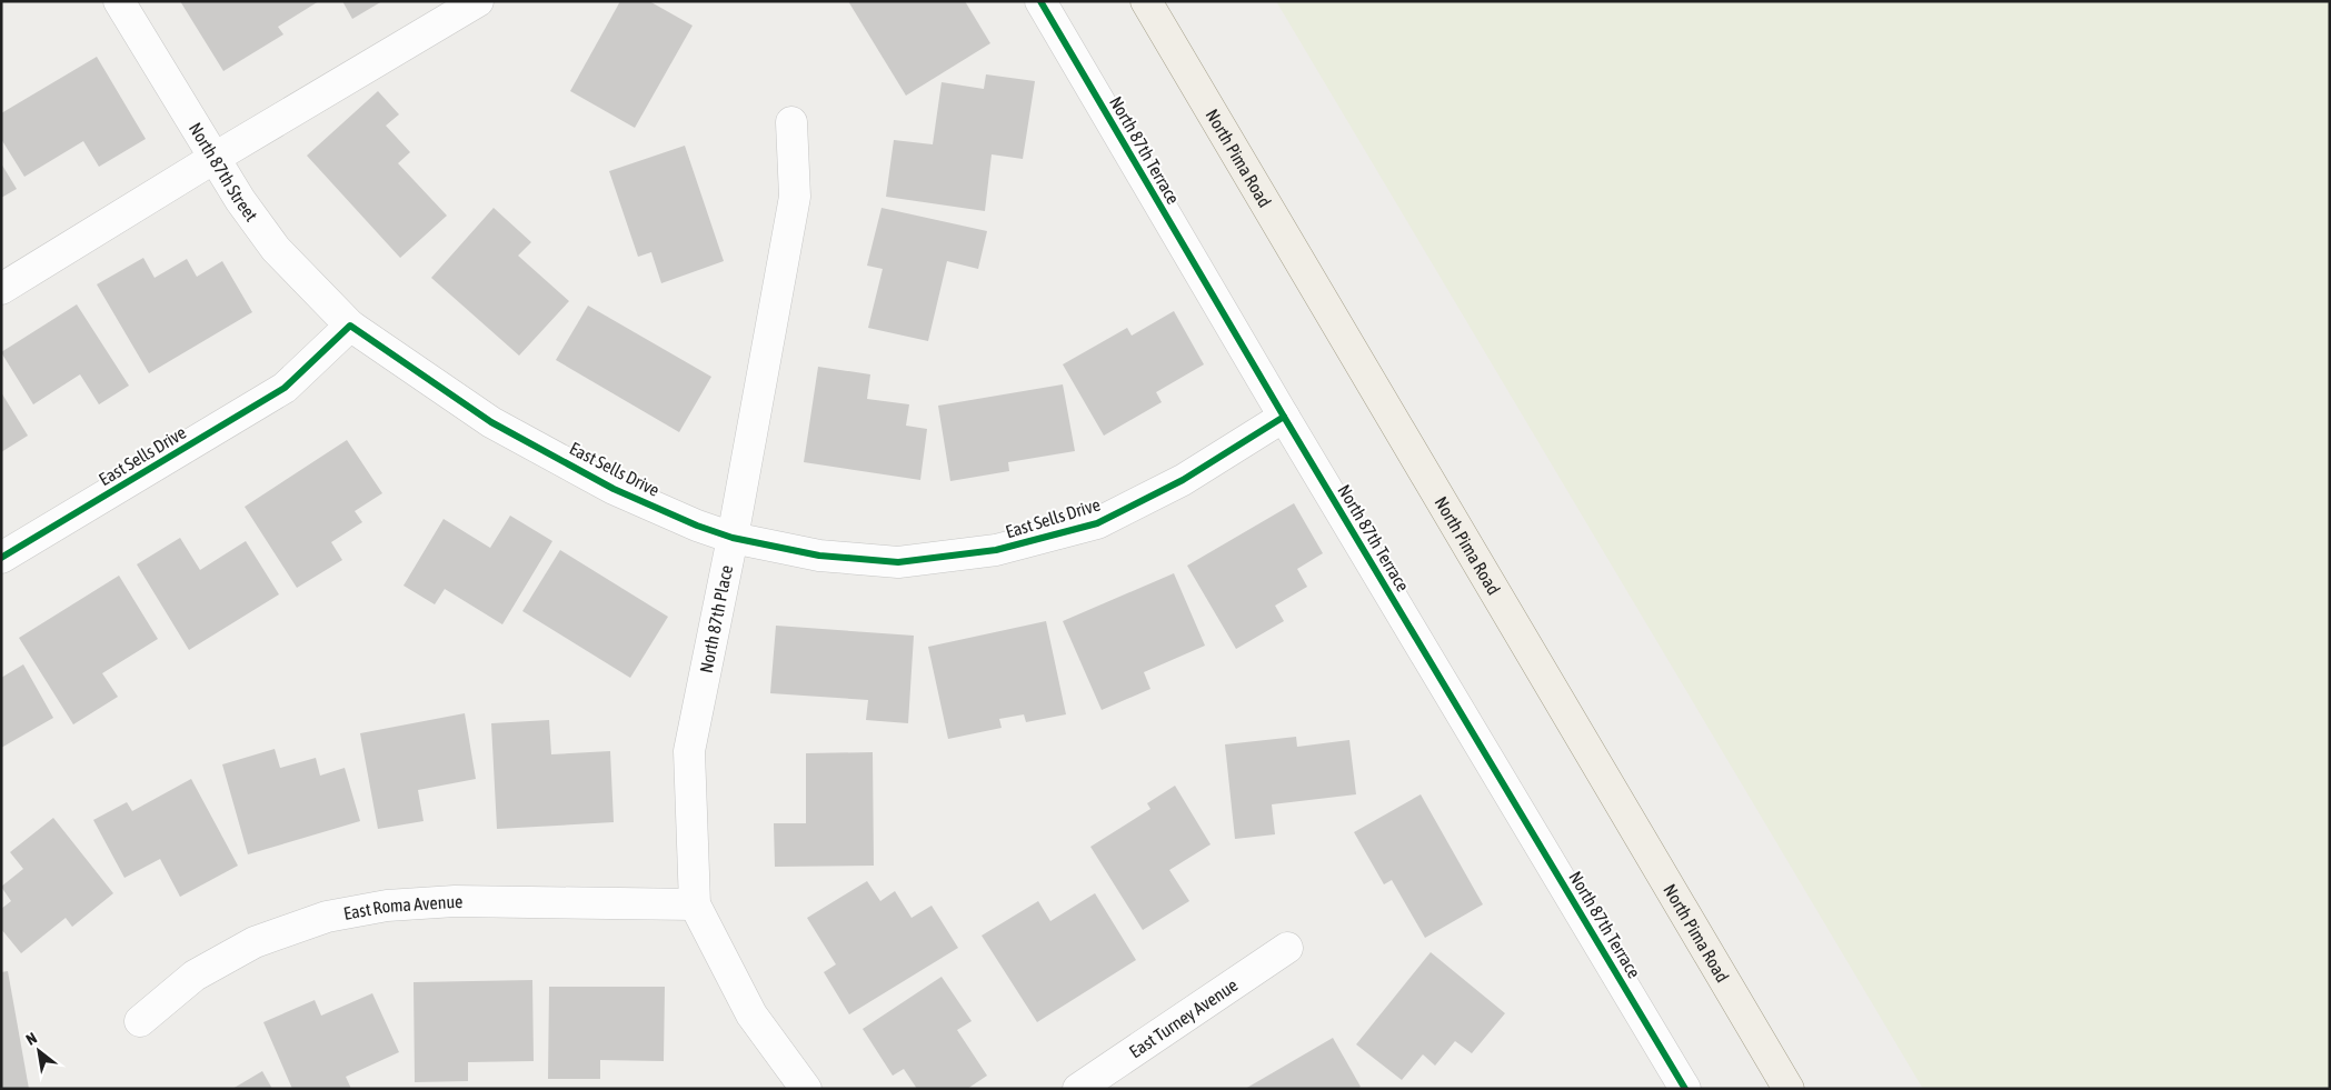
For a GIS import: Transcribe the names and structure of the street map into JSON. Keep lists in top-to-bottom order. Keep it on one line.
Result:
{"streets":{"main road":["North Pima Road"],"street":["North 87th Terrace","North 87th Street","East Sells Drive","North 87th Place","East Roma Avenue","East Turney Avenue"]},"crossings":[["North 87th Terrace","East Sells Drive"],["North 87th Street","East Sells Drive"],["East Sells Drive","North 87th Place"],["North 87th Place","East Roma Avenue"]],"north":"top left"}
